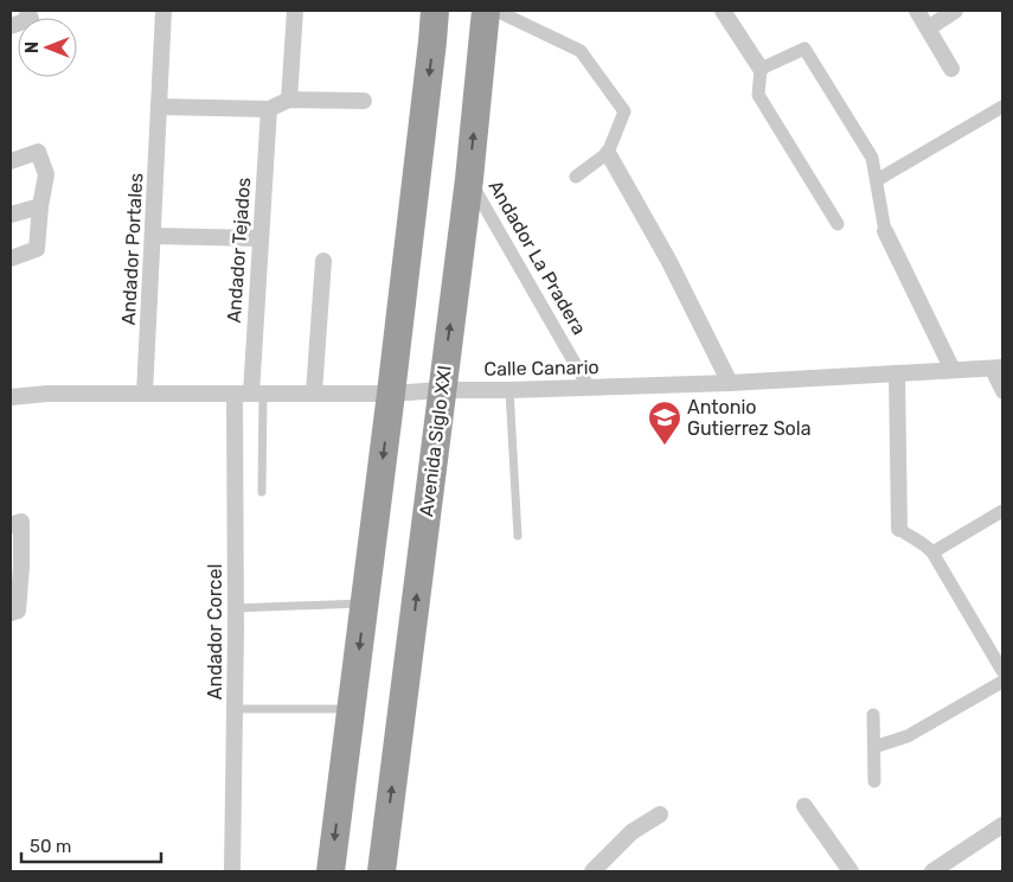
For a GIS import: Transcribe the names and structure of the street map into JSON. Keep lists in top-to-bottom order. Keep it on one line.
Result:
{"streets":{"highway":["Avenida Siglo XXI"],"street":["Andador Portales","Andador Tejados","Andador La Pradera","Calle Canario","Andador Corcel"]},"crossings":[["Andador Portales","Calle Canario"],["Andador Tejados","Calle Canario"],["Andador Tejados","Andador Corcel"],["Andador La Pradera","Calle Canario"],["Andador La Pradera","Avenida Siglo XXI"],["Calle Canario","Avenida Siglo XXI"],["Calle Canario","Andador Corcel"]],"places":{"school or university":["Antonio Gutierrez Sola"]},"scale_bar":"50 m","north":"left"}
